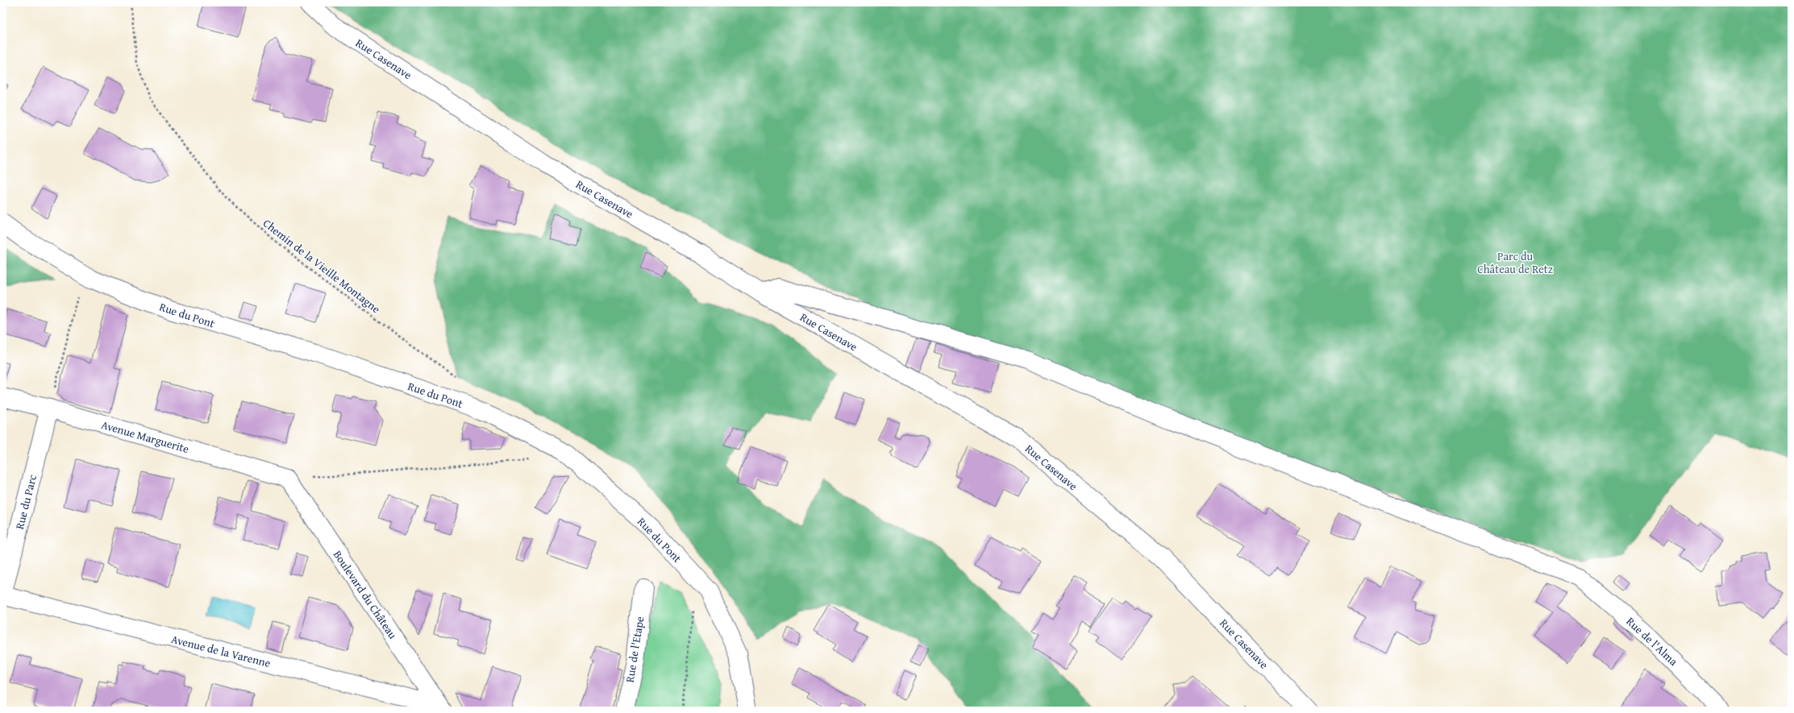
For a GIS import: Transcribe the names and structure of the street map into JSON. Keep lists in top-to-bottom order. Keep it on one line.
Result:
{"streets":{"street":["Rue Casenave","Rue du Pont","Avenue Marguerite","Rue du Parc","Boulevard du Château","Rue de l'Alma","Rue de l'Etape","Avenue de la Varenne"],"path":["Chemin de la Vieille Montagne"]},"crossings":[["Rue Casenave","Rue de l'Alma"],["Avenue Marguerite","Rue du Parc"],["Avenue Marguerite","Boulevard du Château"],["Rue du Parc","Avenue de la Varenne"],["Boulevard du Château","Avenue de la Varenne"]],"parks":["Parc du Château de Retz"]}
